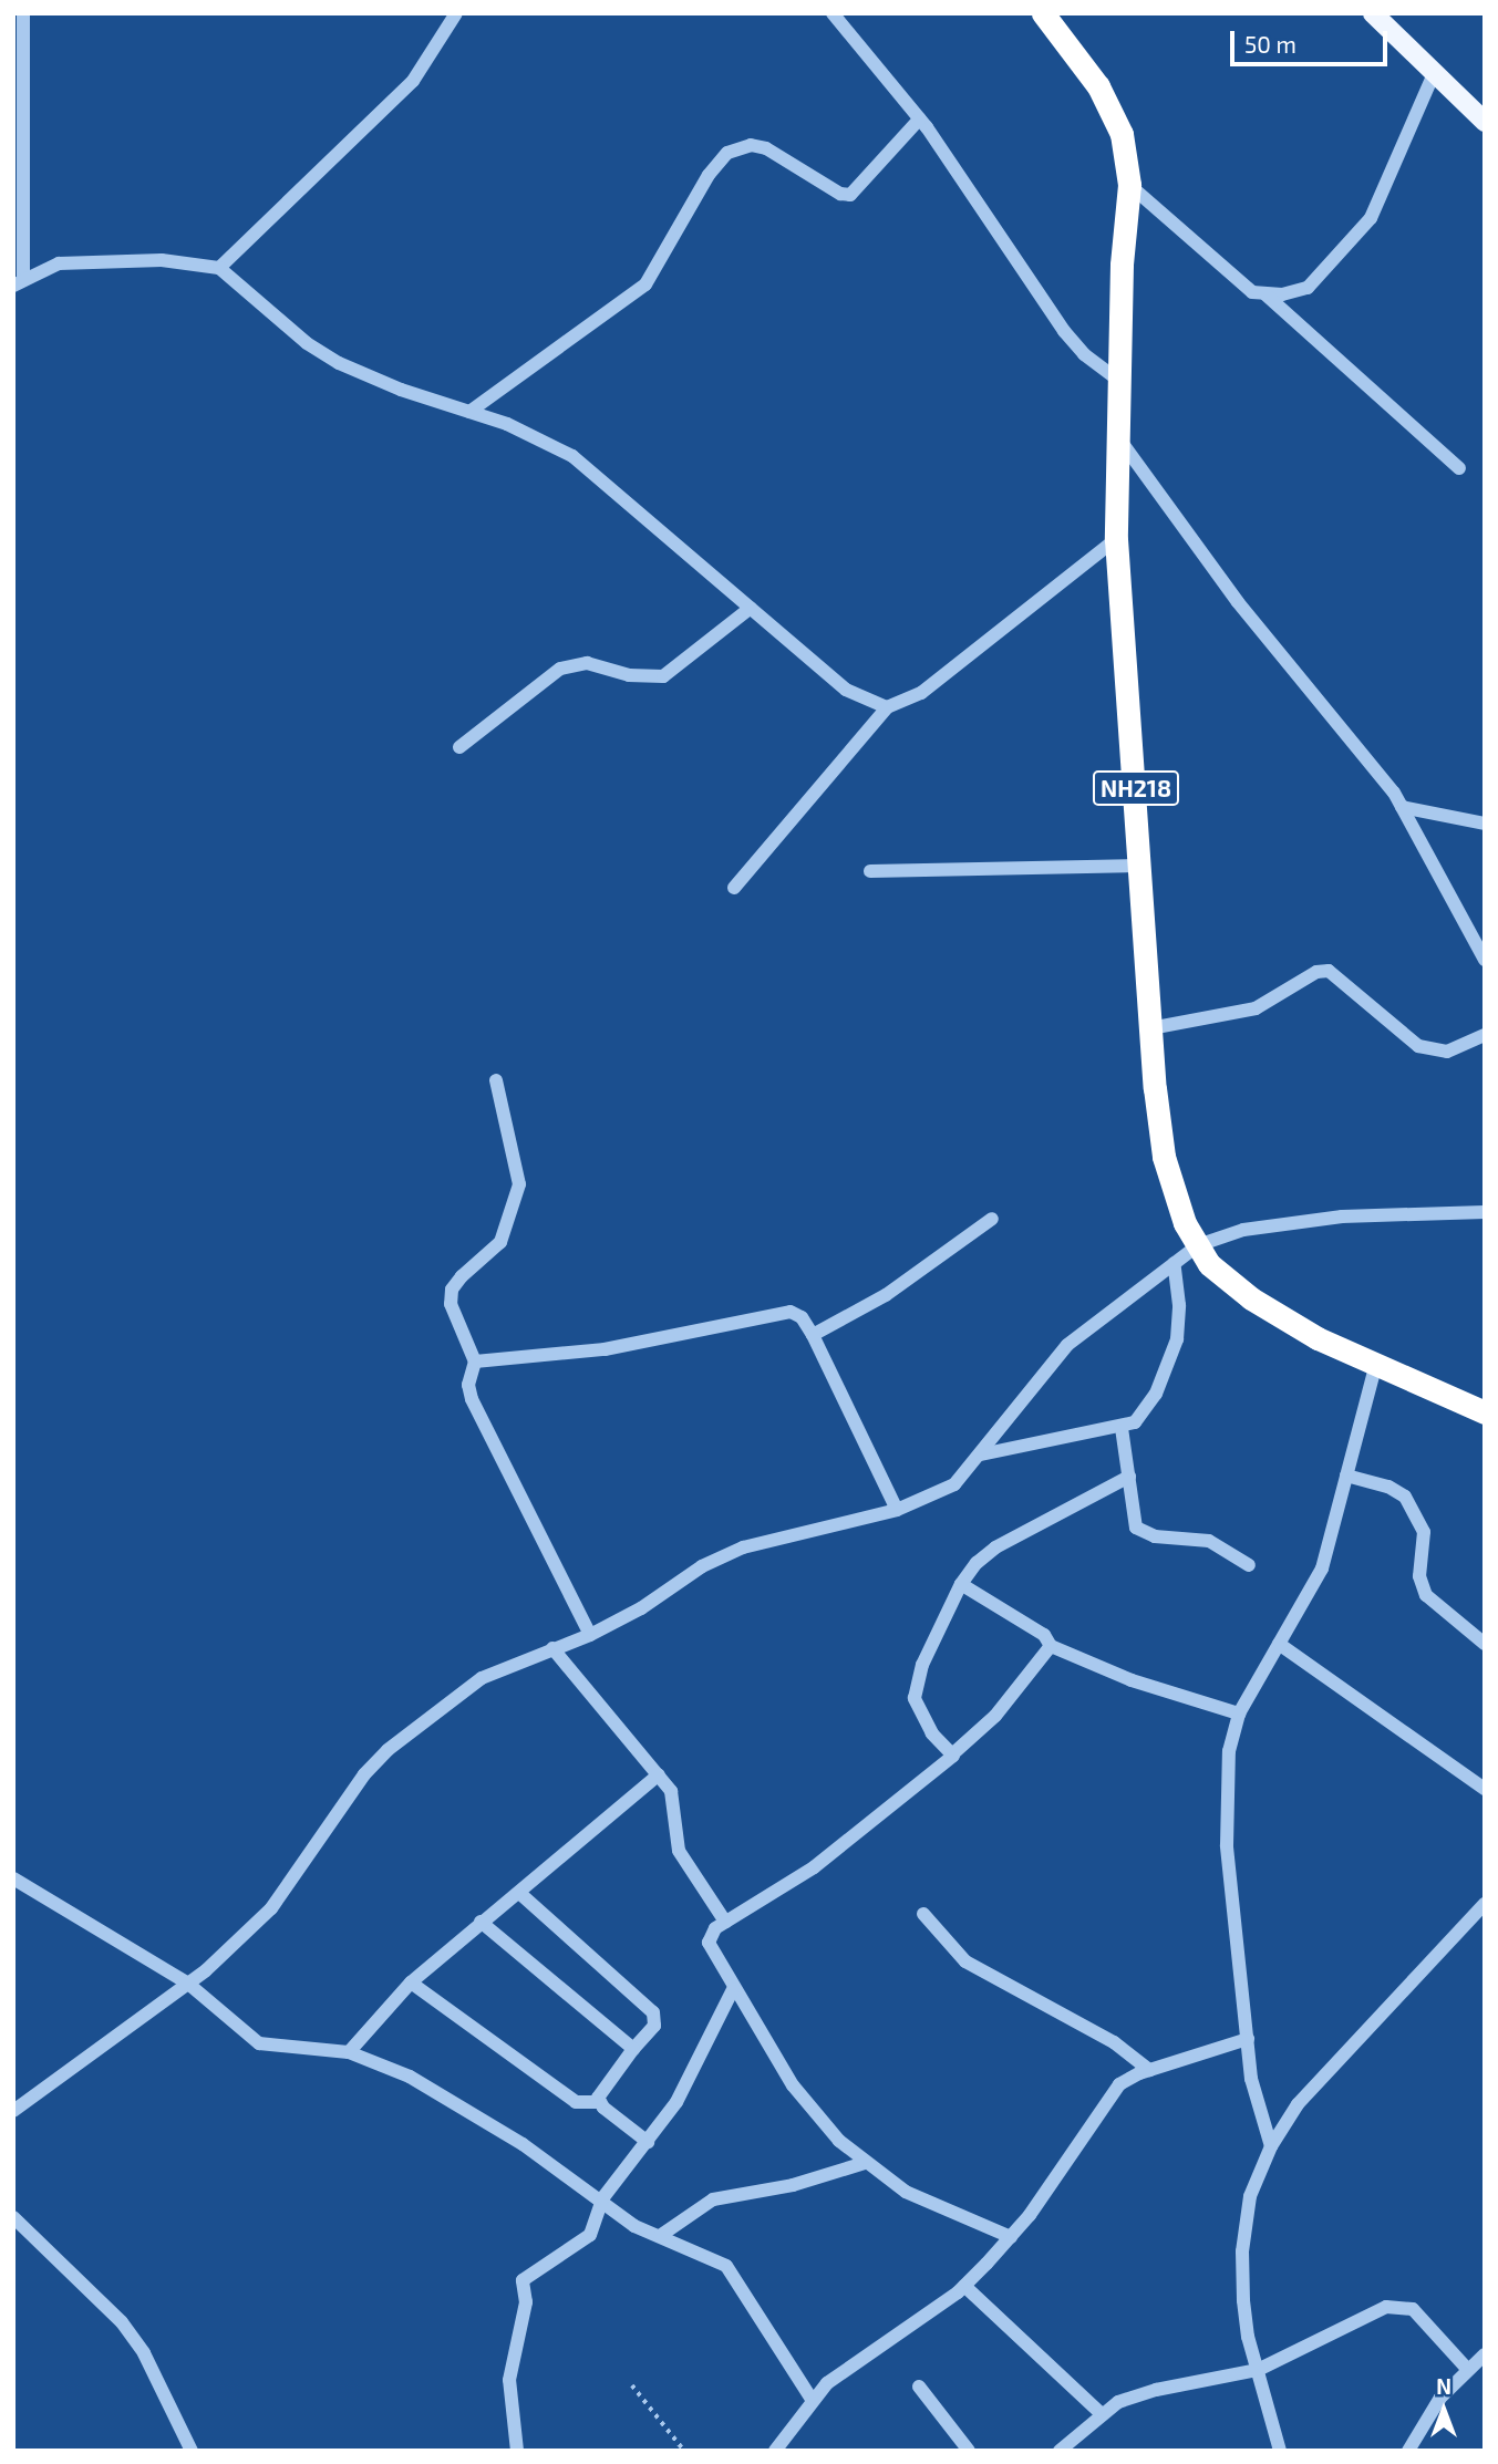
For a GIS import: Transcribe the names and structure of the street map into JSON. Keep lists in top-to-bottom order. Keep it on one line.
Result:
{"streets":{"highway":["NH218"]},"scale_bar":"50 m","north":"top"}
